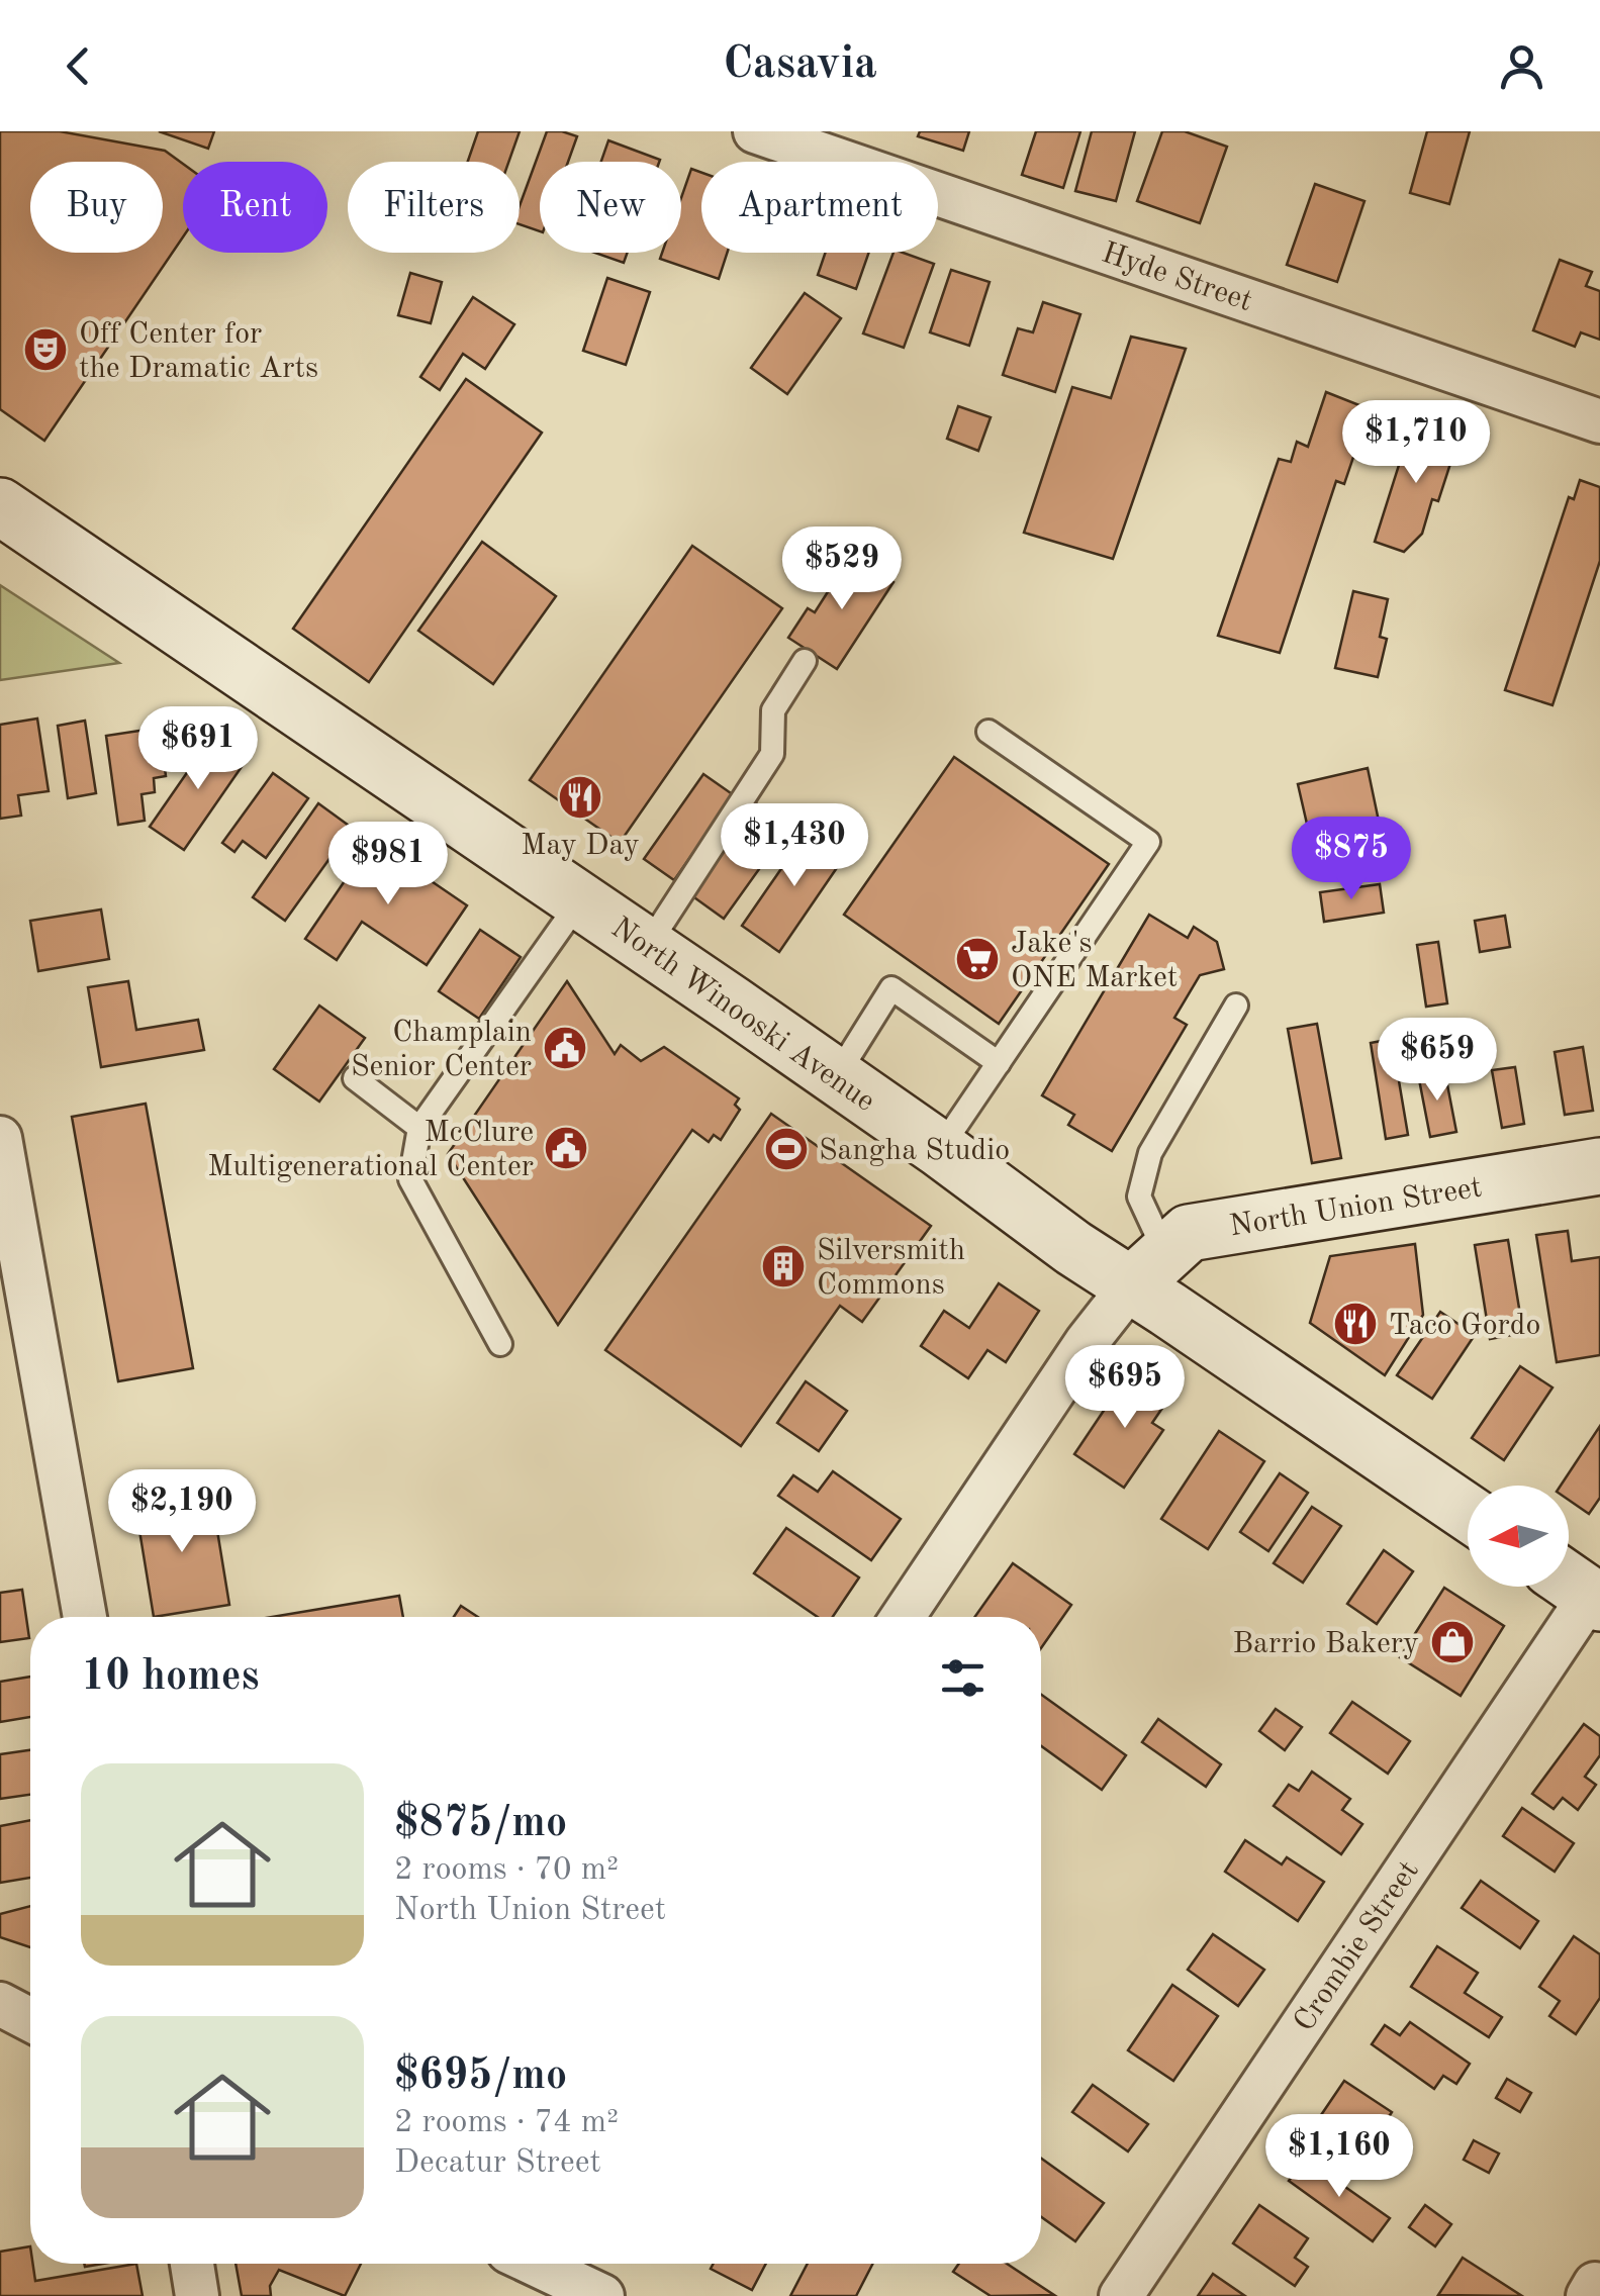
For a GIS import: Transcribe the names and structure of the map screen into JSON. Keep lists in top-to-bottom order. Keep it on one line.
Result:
{"streets":{"main road":["North Winooski Avenue","North Union Street"],"street":["Hyde Street","Crombie Street"]},"crossings":[["North Winooski Avenue","North Union Street"]],"places":{"theatre":["Off Center for the Dramatic Arts"],"restaurant":["May Day","Taco Gordo"],"supermarket":["Jake's ONE Market"],"public building":["Champlain Senior Center","McClure Multigenerational Center"],"sports":["Sangha Studio"],"building":["Silversmith Commons"],"shop":["Barrio Bakery"]},"north":"left","page":{"header":"Casavia","chip":["Buy","Rent","Filters","New","Apartment"],"price":["$1,710","$529","$691","$1,430","$875","$981","$659","$695","$2,190","$1,160"],"heading":"10 homes","list":[{"name":"$875/mo","note":"2 rooms · 70 m² · North Union Street"},{"name":"$695/mo","note":"2 rooms · 74 m² · Decatur Street"}]}}
